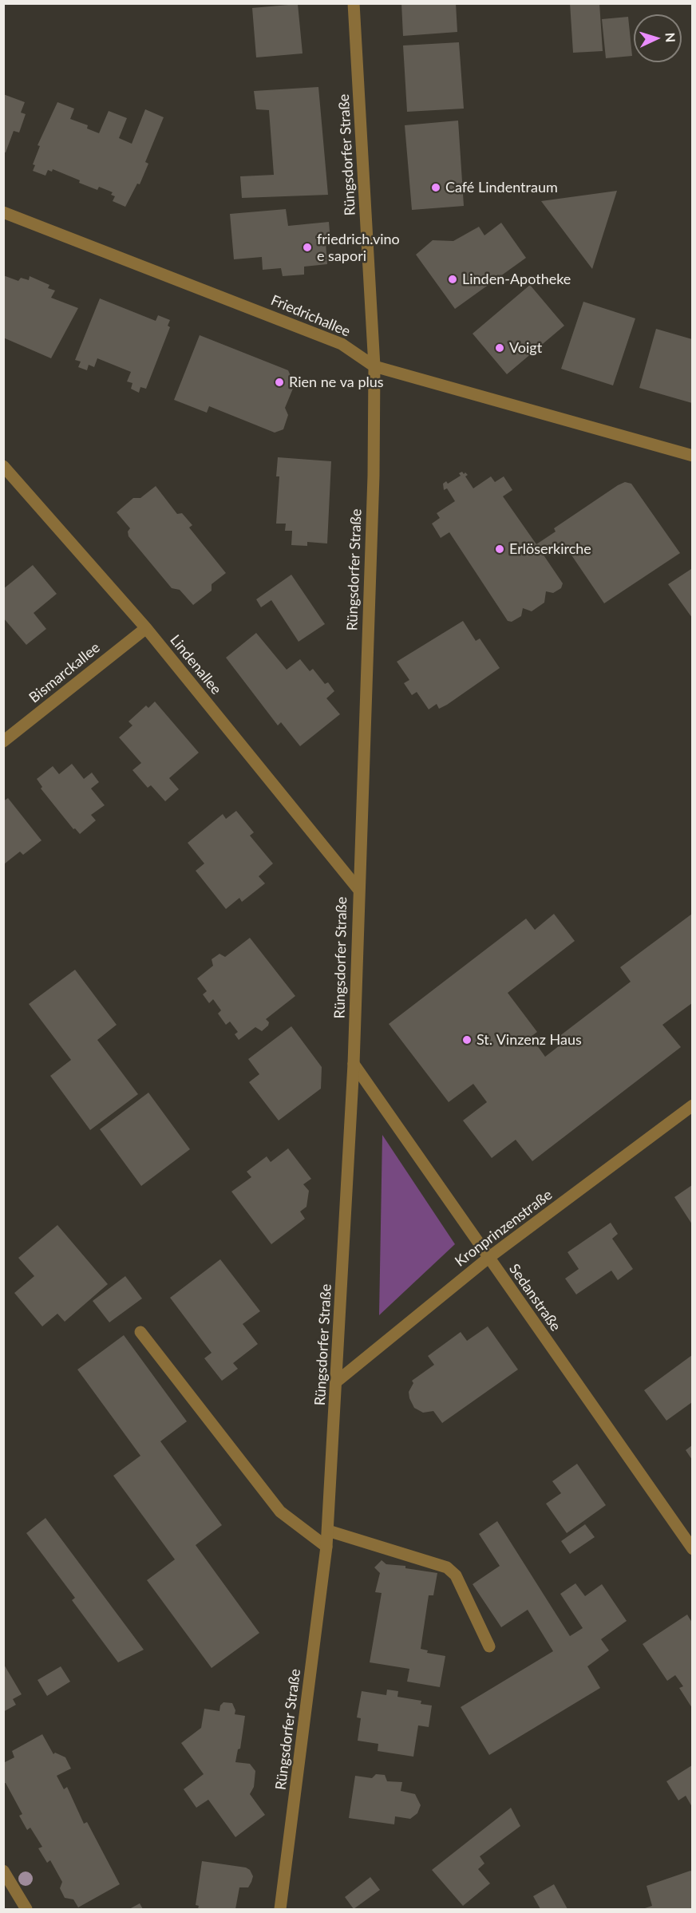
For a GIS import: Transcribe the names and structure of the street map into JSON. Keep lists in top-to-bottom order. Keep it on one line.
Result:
{"streets":{"street":["Rüngsdorfer Straße","Friedrichallee","Lindenallee","Bismarckallee","Kronprinzenstraße","Sedanstraße"]},"crossings":[["Rüngsdorfer Straße","Friedrichallee"],["Rüngsdorfer Straße","Lindenallee"],["Rüngsdorfer Straße","Kronprinzenstraße"],["Rüngsdorfer Straße","Sedanstraße"],["Lindenallee","Bismarckallee"],["Kronprinzenstraße","Sedanstraße"]],"places":["Café Lindentraum","friedrich.vino e sapori","Linden-Apotheke","Voigt","Rien ne va plus","Erlöserkirche","St. Vinzenz Haus"],"north":"right"}
